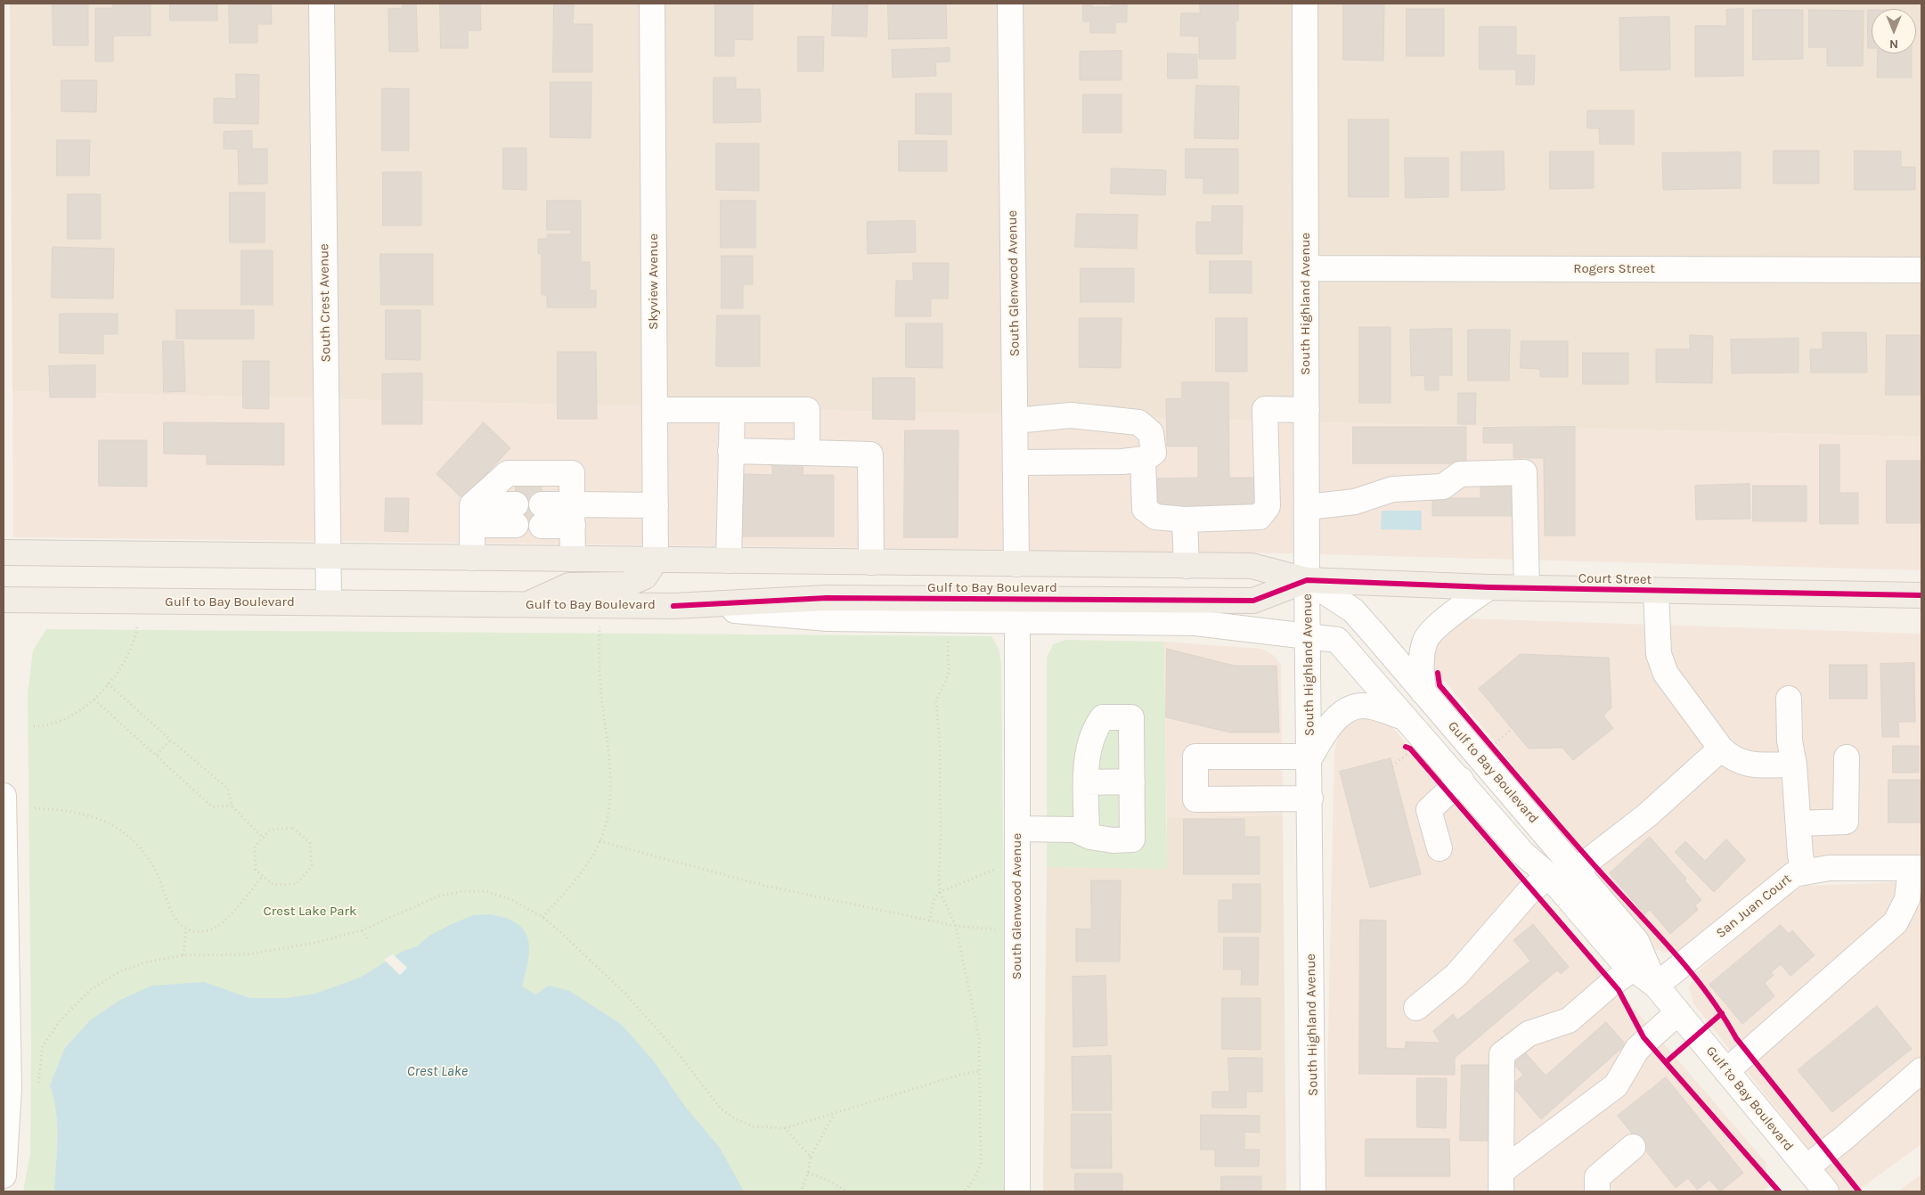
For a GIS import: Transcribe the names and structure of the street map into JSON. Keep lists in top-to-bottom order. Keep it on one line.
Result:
{"streets":{"main road":["Court Street","Gulf to Bay Boulevard"],"street":["Rogers Street","Skyview Avenue","South Glenwood Avenue","South Crest Avenue","South Highland Avenue","San Juan Court"]},"crossings":[["Rogers Street","South Highland Avenue"],["Skyview Avenue","Gulf to Bay Boulevard"],["South Glenwood Avenue","Gulf to Bay Boulevard"],["South Crest Avenue","Gulf to Bay Boulevard"],["South Highland Avenue","Court Street"],["South Highland Avenue","Gulf to Bay Boulevard"],["Court Street","Gulf to Bay Boulevard"],["Gulf to Bay Boulevard","San Juan Court"]],"water":["Crest Lake"],"parks":["Crest Lake Park"],"north":"bottom"}
